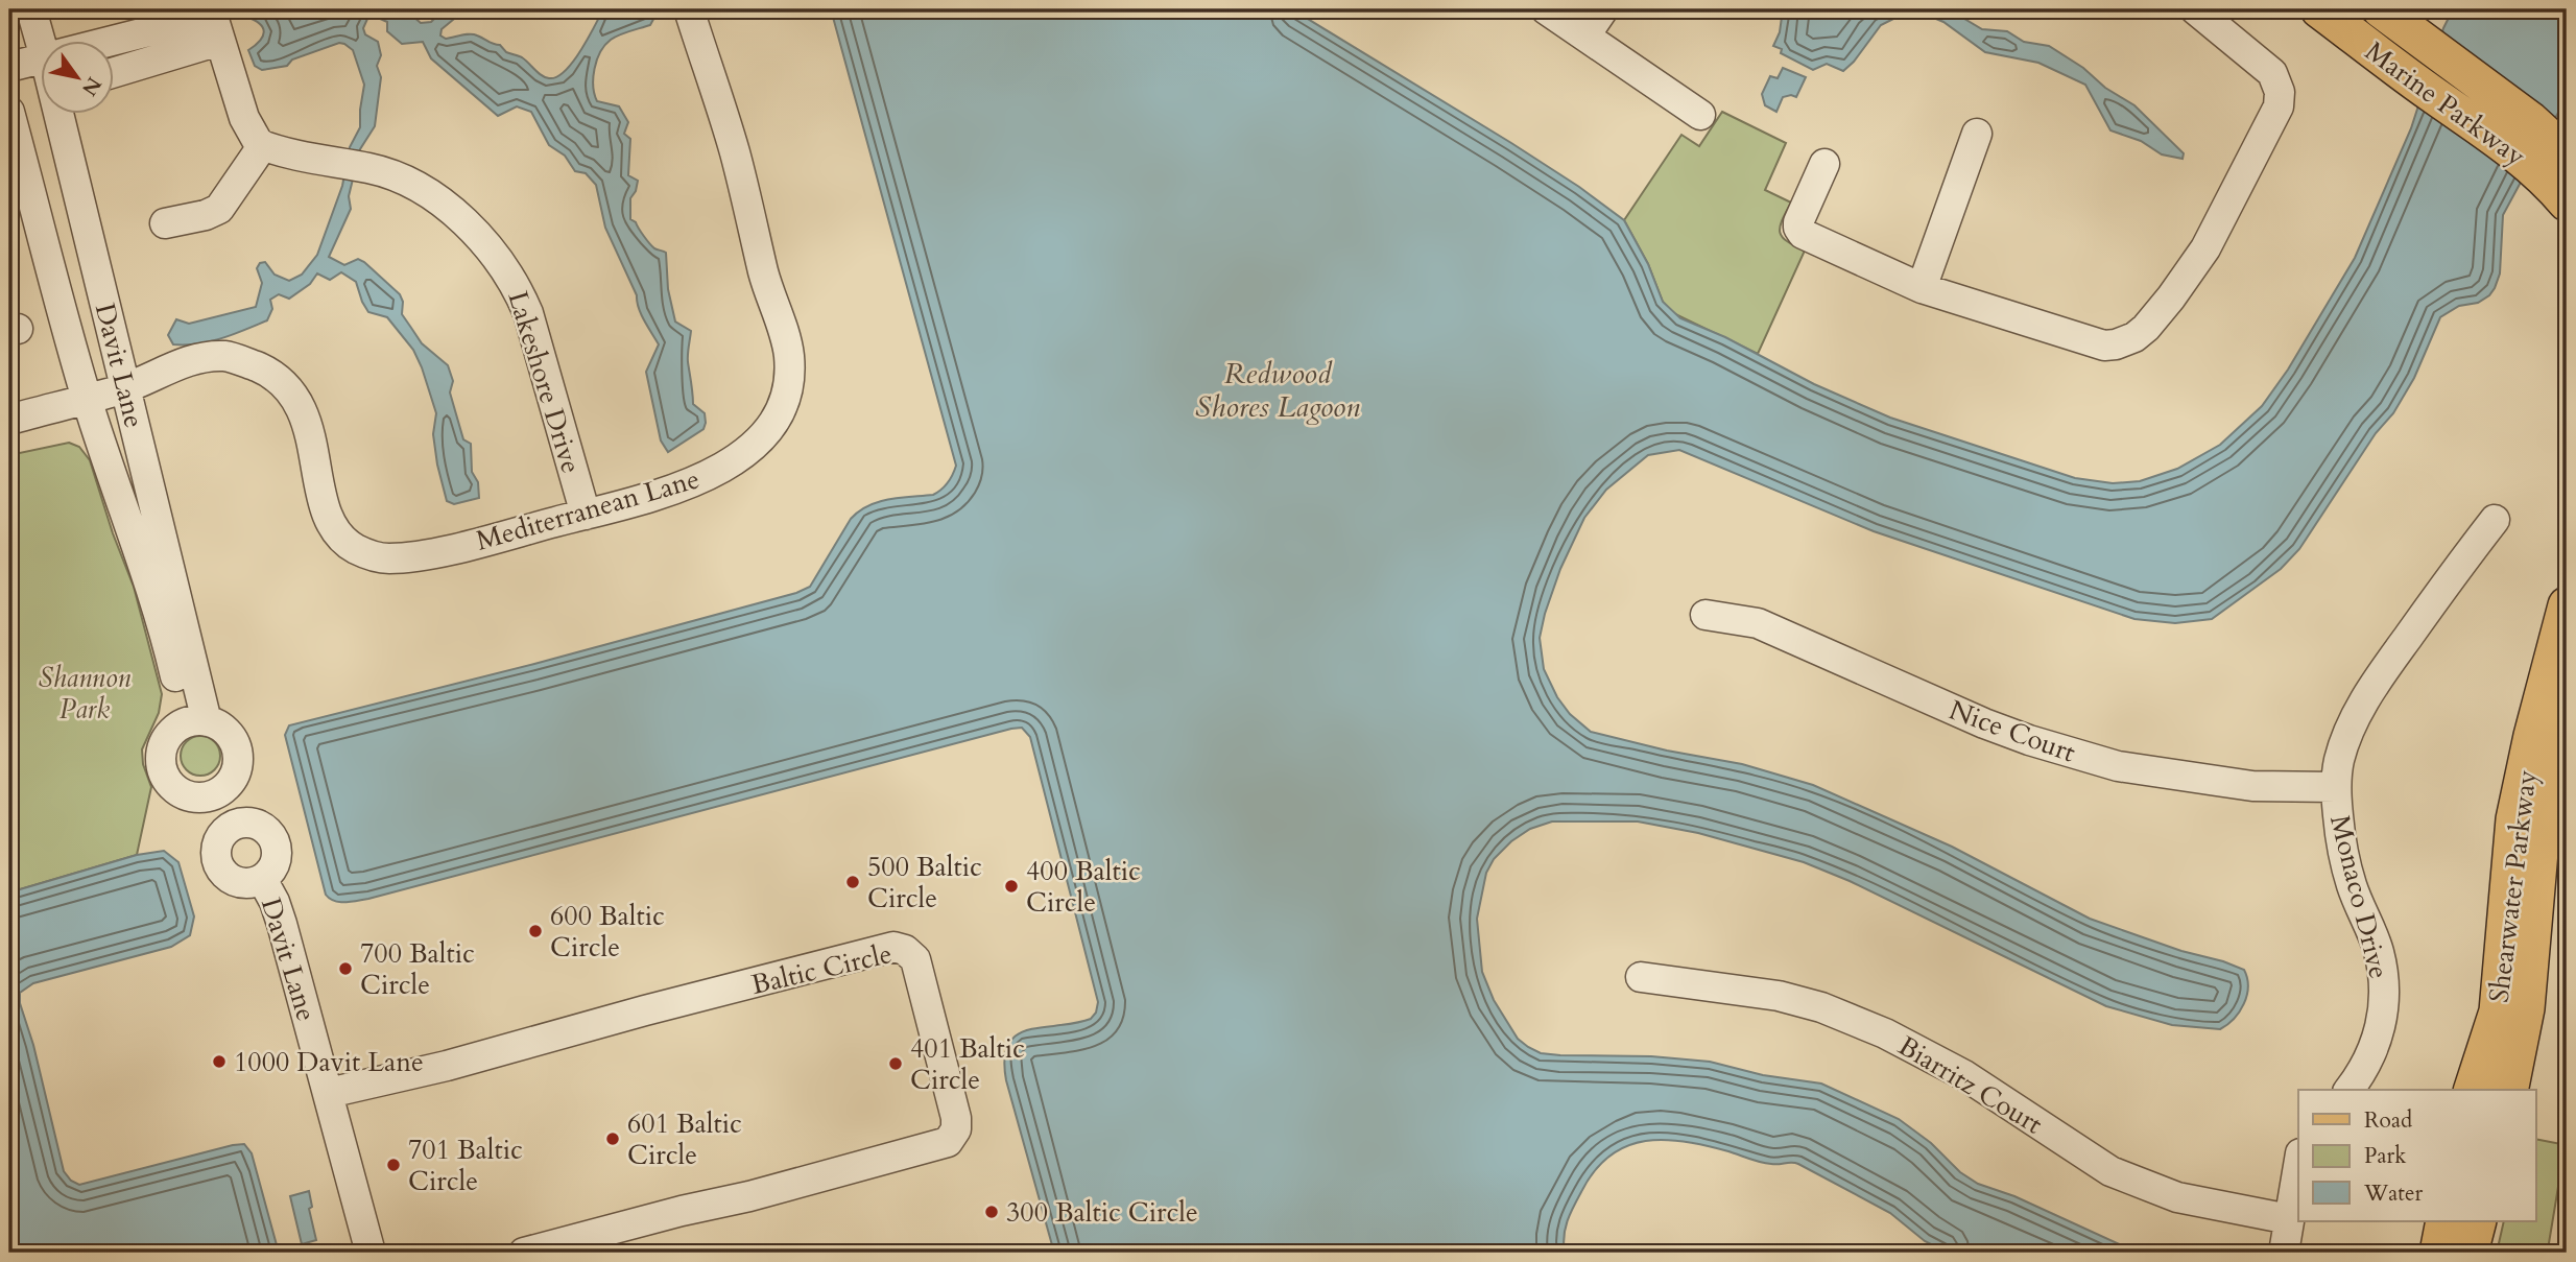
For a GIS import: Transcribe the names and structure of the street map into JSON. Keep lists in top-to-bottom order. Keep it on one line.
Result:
{"streets":{"main road":["Marine Parkway","Shearwater Parkway"],"street":["Davit Lane","Lakeshore Drive","Mediterranean Lane","Nice Court","Monaco Drive","Baltic Circle","Biarritz Court"]},"crossings":[["Davit Lane","Mediterranean Lane"],["Davit Lane","Baltic Circle"],["Lakeshore Drive","Mediterranean Lane"],["Nice Court","Monaco Drive"]],"water":["Redwood Shores Lagoon"],"parks":["Shannon Park"],"places":["500 Baltic Circle","400 Baltic Circle","600 Baltic Circle","700 Baltic Circle","1000 Davit Lane","401 Baltic Circle","601 Baltic Circle","701 Baltic Circle","300 Baltic Circle"],"legend":["Road","Park","Water"],"north":"bottom right"}
